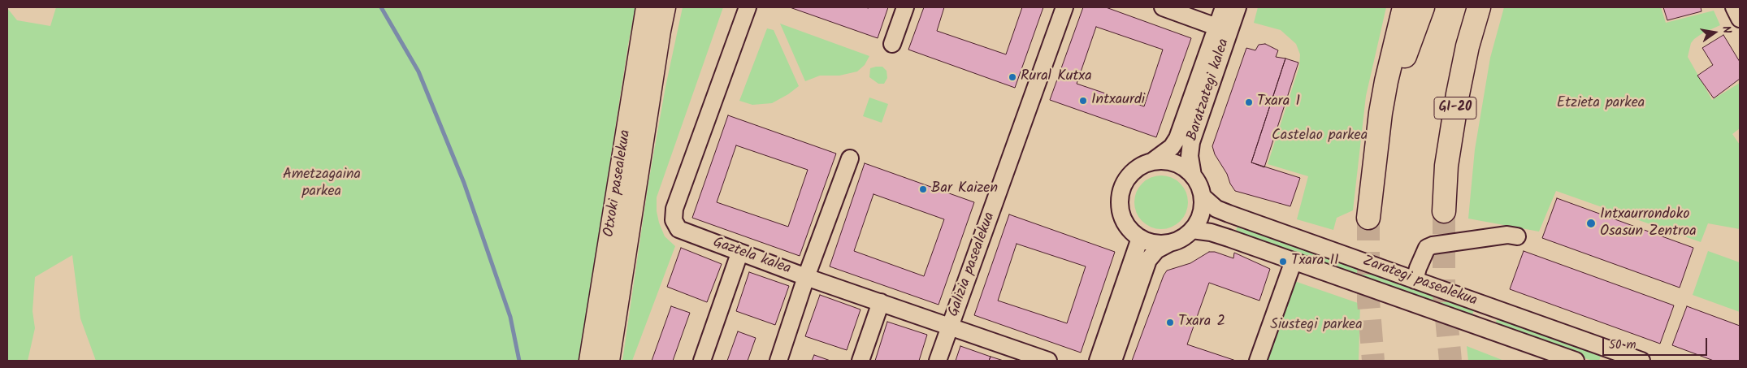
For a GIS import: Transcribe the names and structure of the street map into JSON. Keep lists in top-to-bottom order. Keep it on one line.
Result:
{"streets":{"main road":["GI-20","Otxoki pasealekua"],"street":["Baratzategi kalea","Gaztela kalea","Galizia pasealekua","Zarategi pasealekua"]},"crossings":[["Baratzategi kalea","Zarategi pasealekua"],["Gaztela kalea","Galizia pasealekua"]],"parks":["Etzieta parkea","Castelao parkea","Ametzagaina parkea","Siustegi parkea"],"places":["Rural Kutxa","Intxaurdi","Txara 1","Bar Kaizen","Intxaurrondoko Osasun Zentroa","Txara II","Txara 2"],"scale_bar":"50 m","north":"right"}
